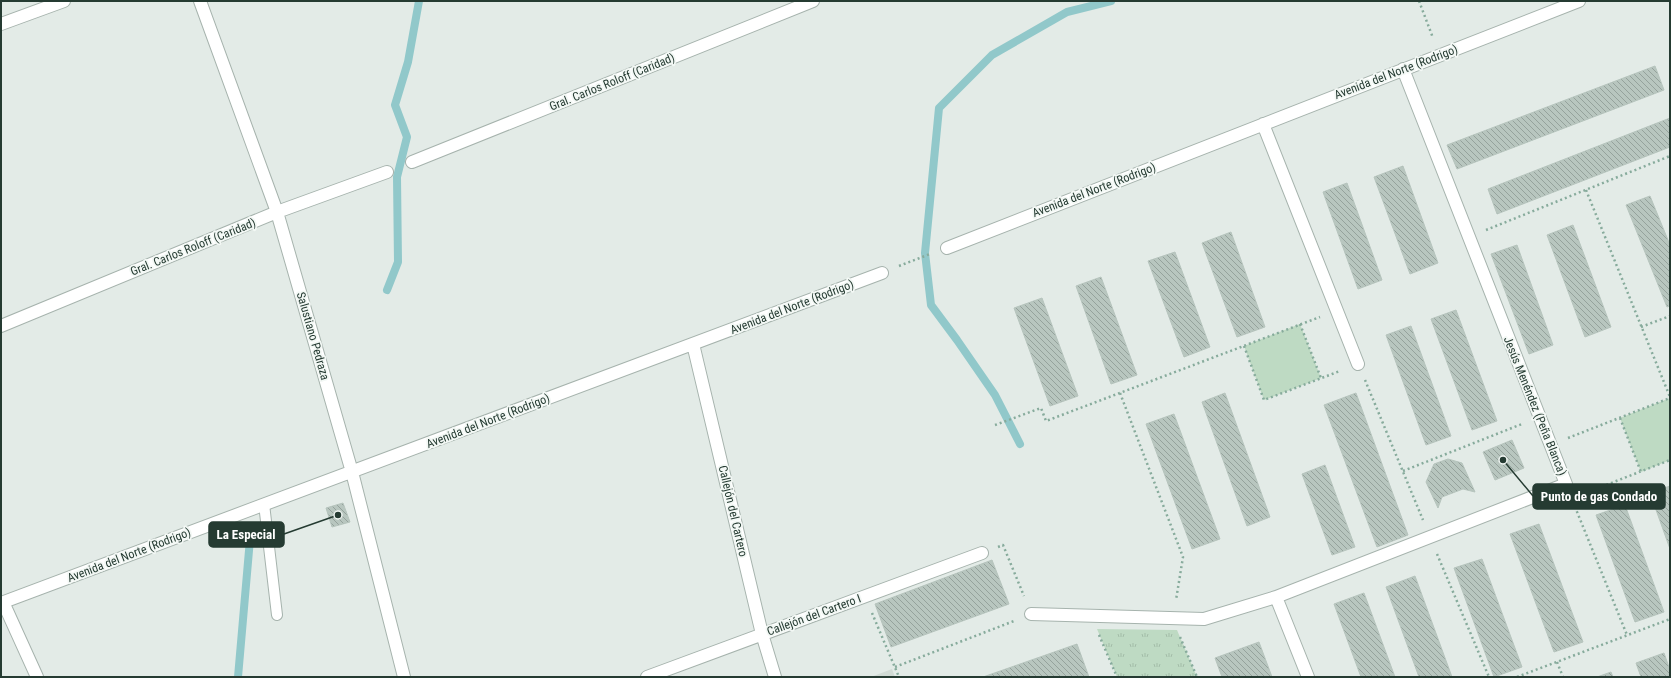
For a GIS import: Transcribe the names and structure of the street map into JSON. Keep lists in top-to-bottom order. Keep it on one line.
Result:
{"streets":{"street":["Avenida del Norte (Rodrigo)","Gral. Carlos Roloff (Caridad)","Salustiano Pedraza","Jesús Menéndez (Peña Blanca)","Callejón del Cartero","Callejón del Cartero I"]},"crossings":[["Avenida del Norte (Rodrigo)","Salustiano Pedraza"],["Avenida del Norte (Rodrigo)","Jesús Menéndez (Peña Blanca)"],["Avenida del Norte (Rodrigo)","Callejón del Cartero"],["Gral. Carlos Roloff (Caridad)","Salustiano Pedraza"],["Callejón del Cartero","Callejón del Cartero I"]],"places":["Punto de gas Condado","La Especial"]}
